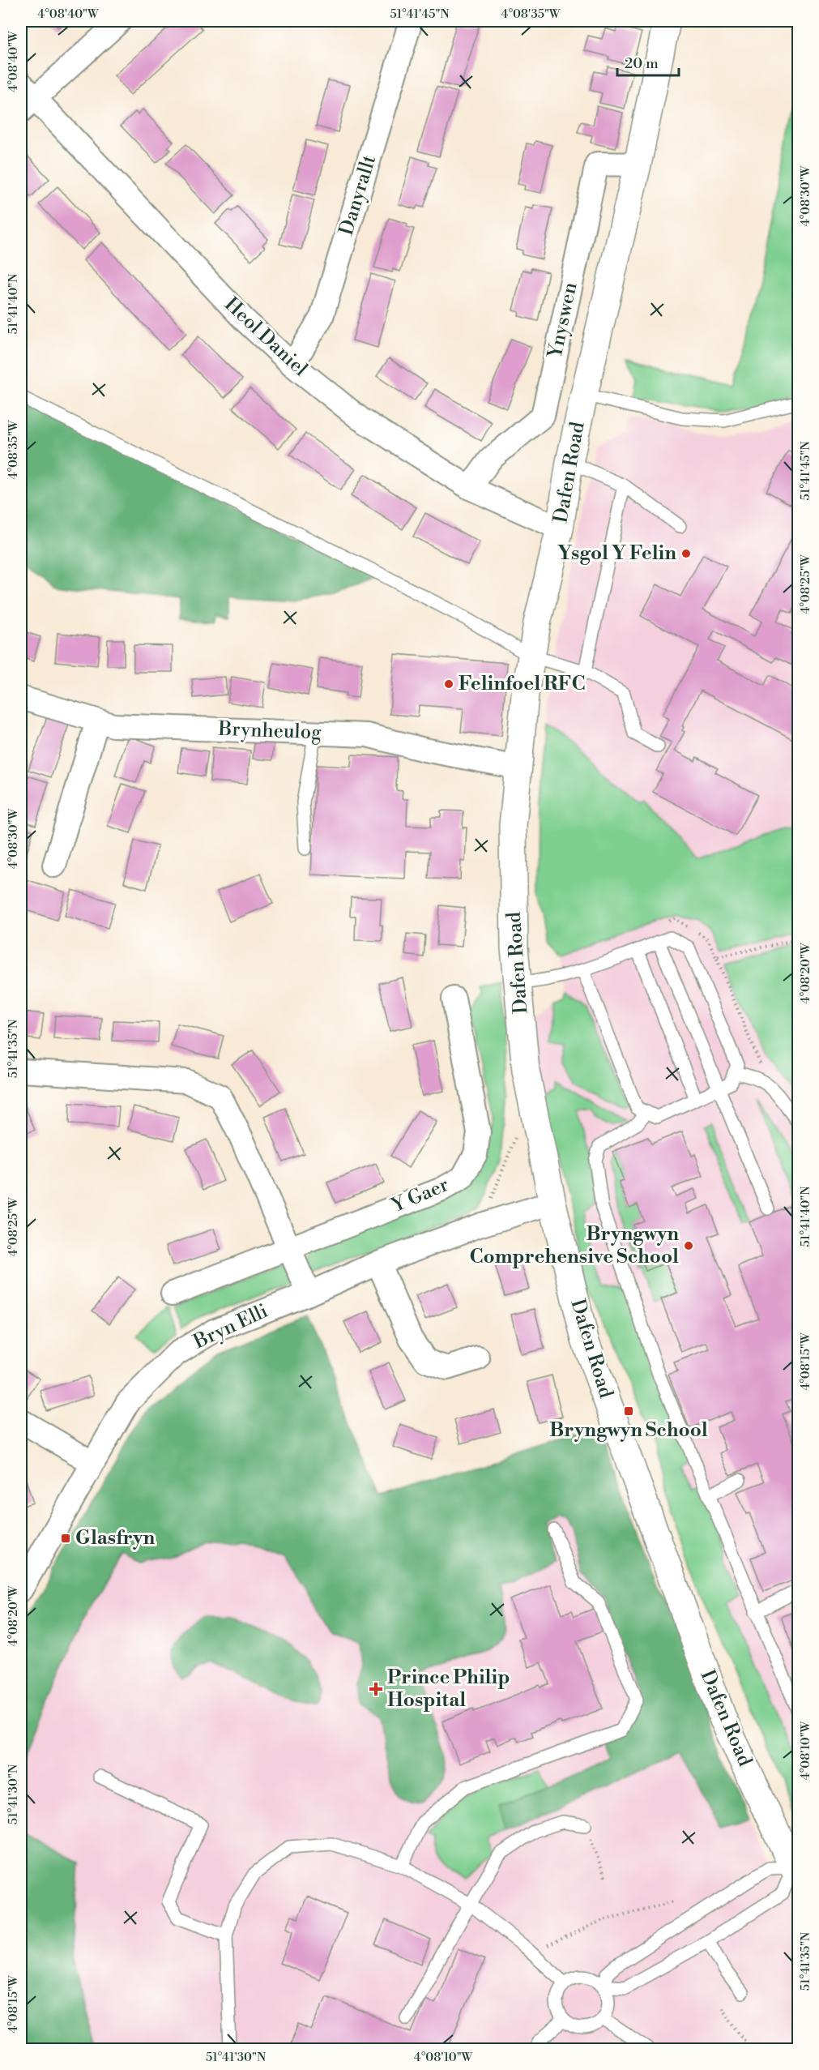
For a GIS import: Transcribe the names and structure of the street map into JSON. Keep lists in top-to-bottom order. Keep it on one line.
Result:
{"streets":{"street":["Danyrallt","Ynyswen","Heol Daniel","Dafen Road","Brynheulog","Y Gaer","Bryn Elli"]},"crossings":[["Danyrallt","Heol Daniel"],["Ynyswen","Heol Daniel"],["Ynyswen","Dafen Road"],["Heol Daniel","Dafen Road"],["Dafen Road","Brynheulog"],["Dafen Road","Bryn Elli"]],"places":{"other":["Ysgol Y Felin","Felinfoel RFC","Bryngwyn Comprehensive School"],"transit":["Bryngwyn School","Glasfryn"],"health":["Prince Philip Hospital"]},"scale_bar":"20 m","coordinates":["4°08'40\"W","51°41'45\"N","4°08'35\"W","4°08'30\"W","51°41'40\"N","4°08'25\"W","4°08'20\"W","51°41'35\"N","4°08'15\"W","4°08'10\"W","51°41'30\"N"]}
